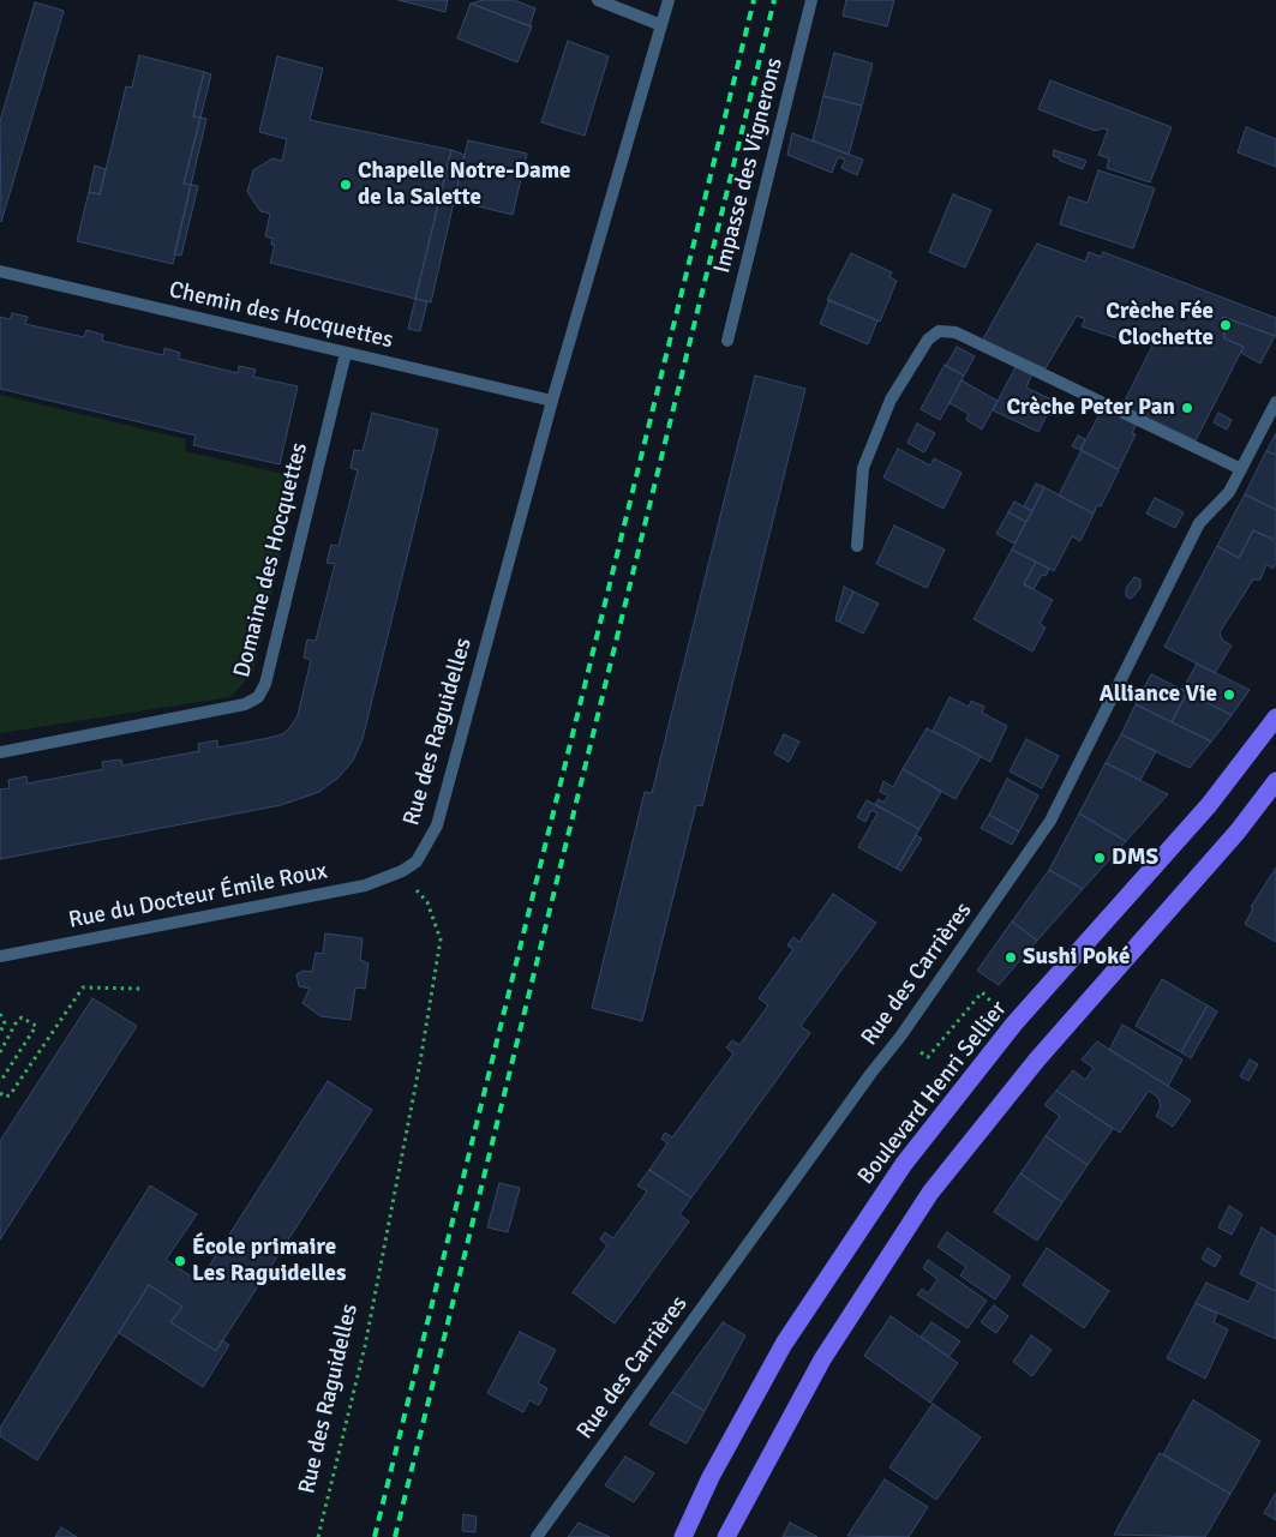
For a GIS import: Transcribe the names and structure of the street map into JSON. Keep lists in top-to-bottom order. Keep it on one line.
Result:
{"streets":{"main road":["Boulevard Henri Sellier"],"street":["Impasse des Vignerons","Chemin des Hocquettes","Domaine des Hocquettes","Rue des Raguidelles","Rue du Docteur Émile Roux","Rue des Carrières"]},"crossings":[["Chemin des Hocquettes","Domaine des Hocquettes"],["Chemin des Hocquettes","Rue des Raguidelles"],["Rue des Raguidelles","Rue du Docteur Émile Roux"]],"places":["Chapelle Notre-Dame de la Salette","Crèche Fée Clochette","Crèche Peter Pan","Alliance Vie","DMS","Sushi Poké","École primaire Les Raguidelles"]}
